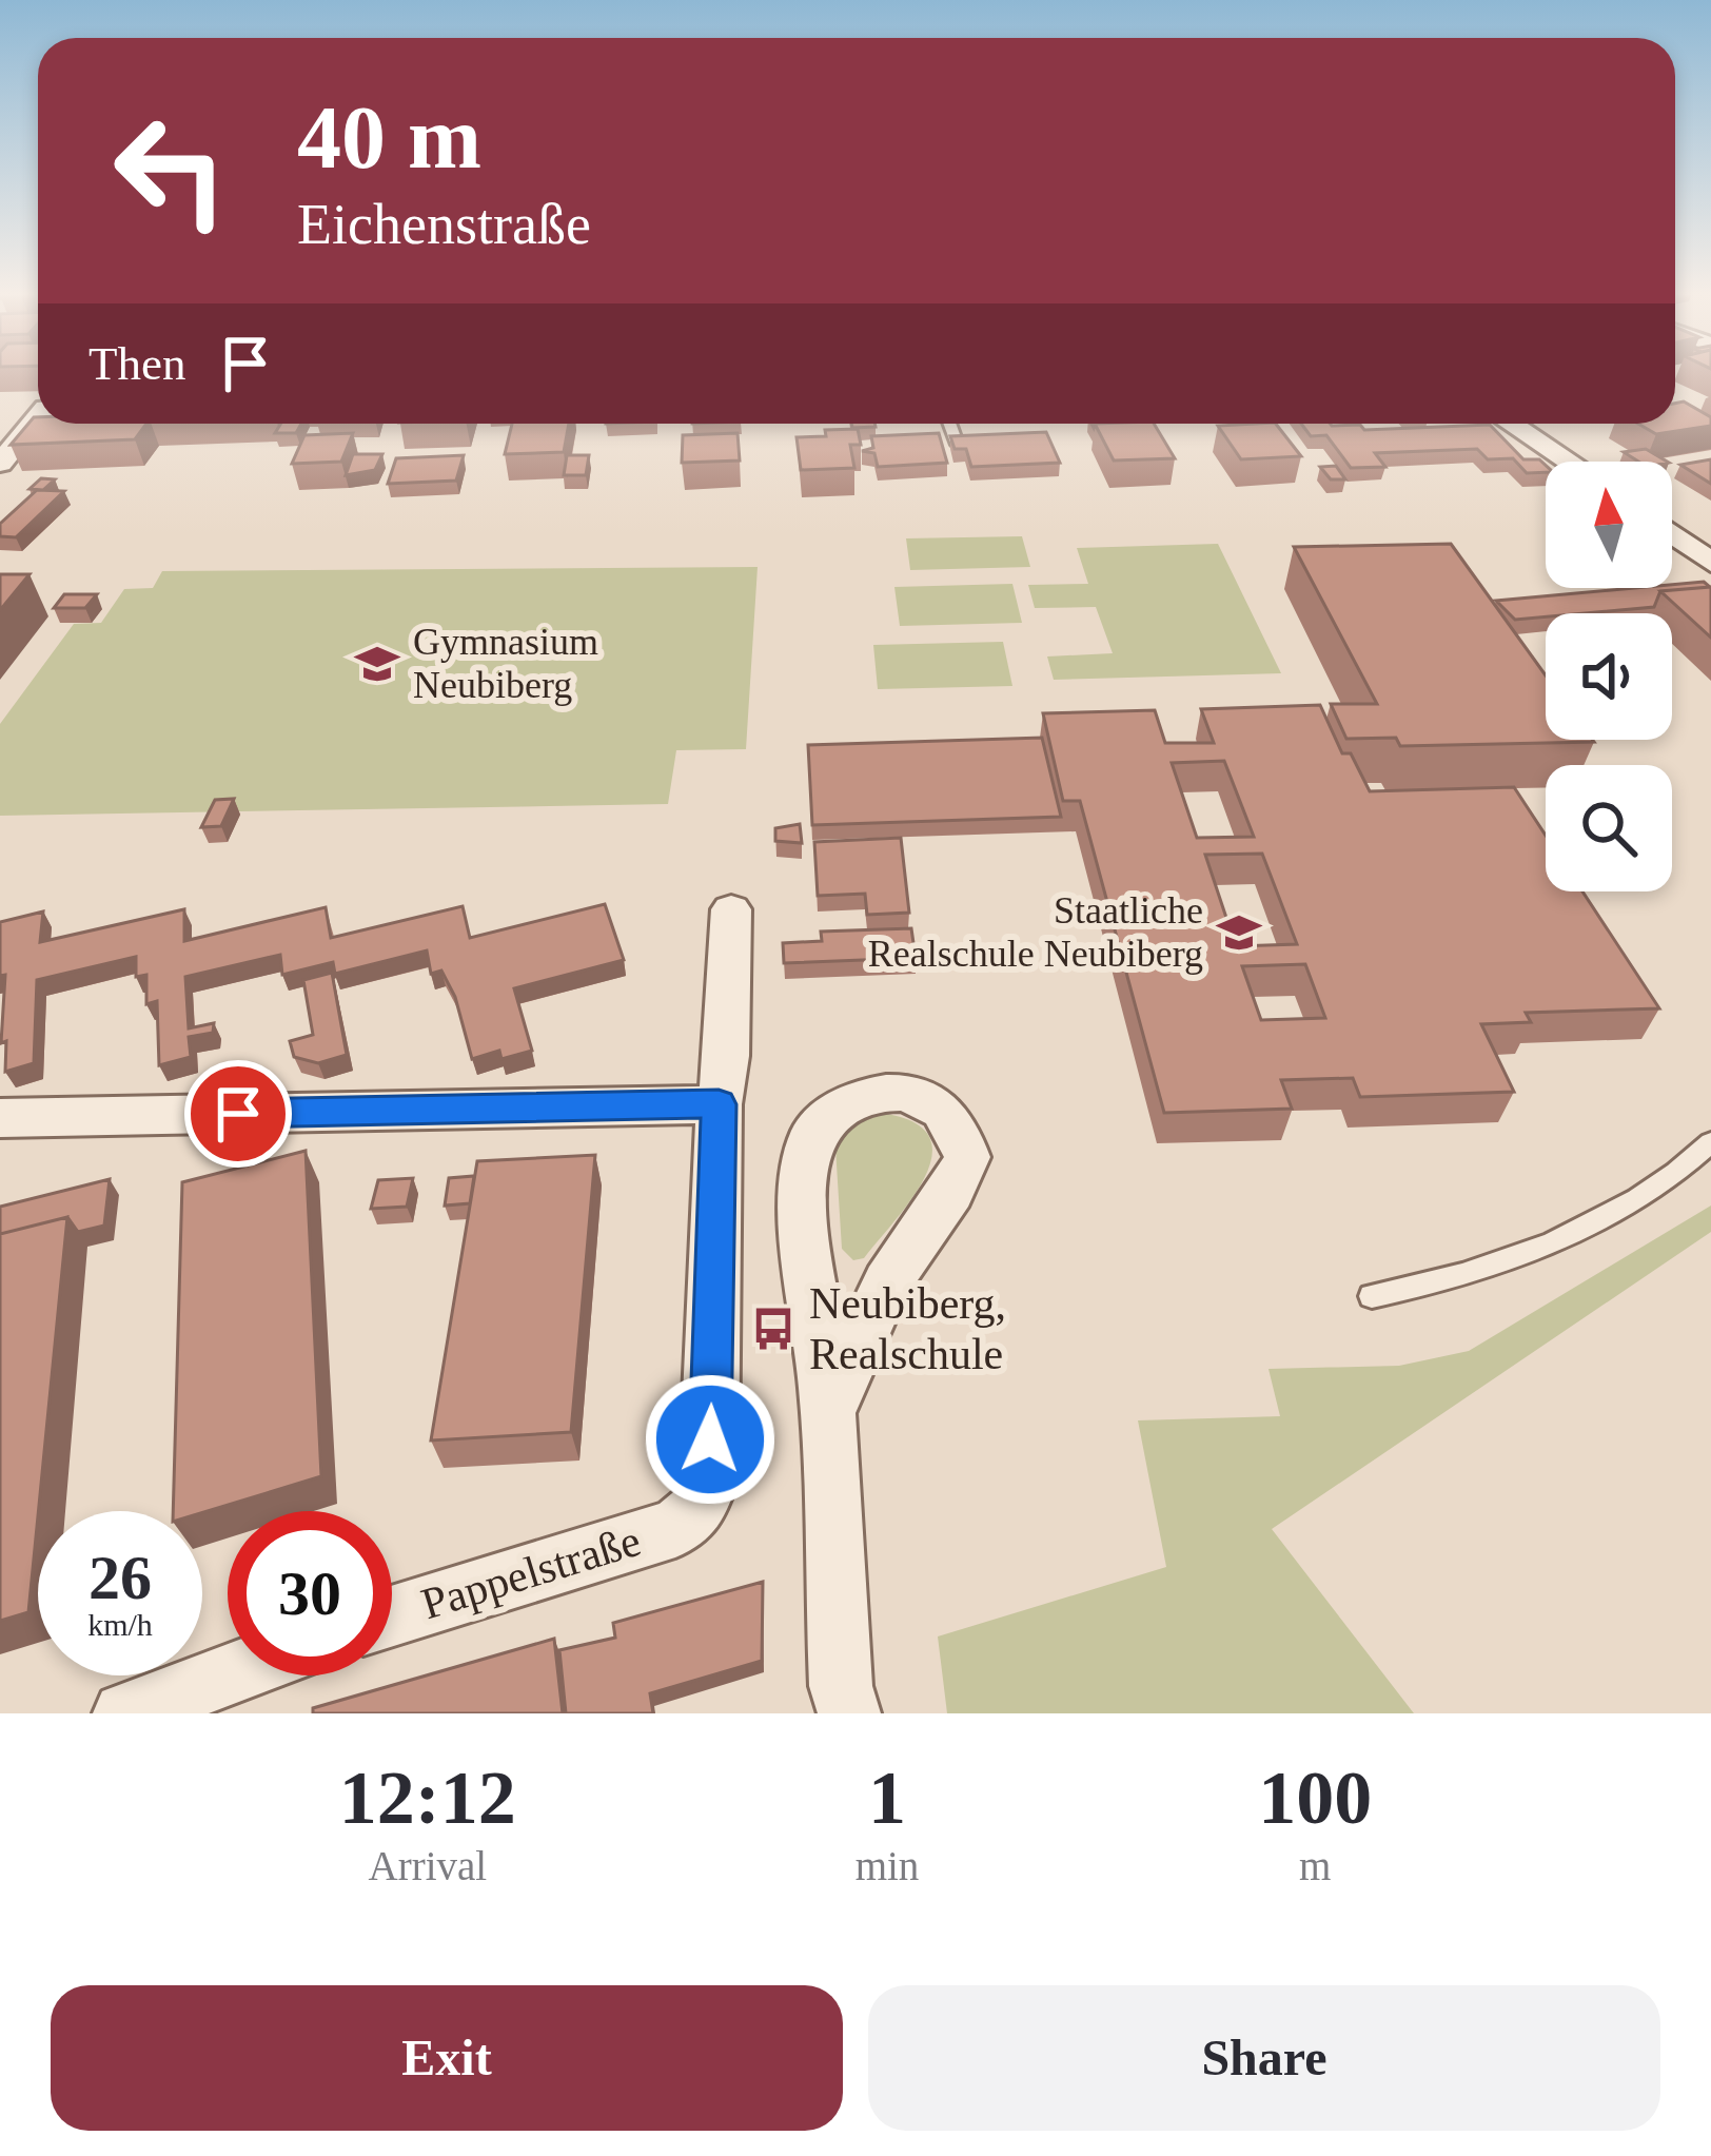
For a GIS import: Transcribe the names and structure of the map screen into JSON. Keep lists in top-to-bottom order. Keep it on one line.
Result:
{"streets":{"street":["Pappelstraße"]},"places":{"school or university":["Gymnasium Neubiberg","Staatliche Realschule Neubiberg"],"bus stop":["Neubiberg, Realschule"]},"north":"top","page":{"turn":["40 m","Eichenstraße"],"then":"Then","speed":"26 km/h","limit":"30","eta":["12:12","Arrival","1","min","100","m"],"buttons":["Exit","Share"]}}
